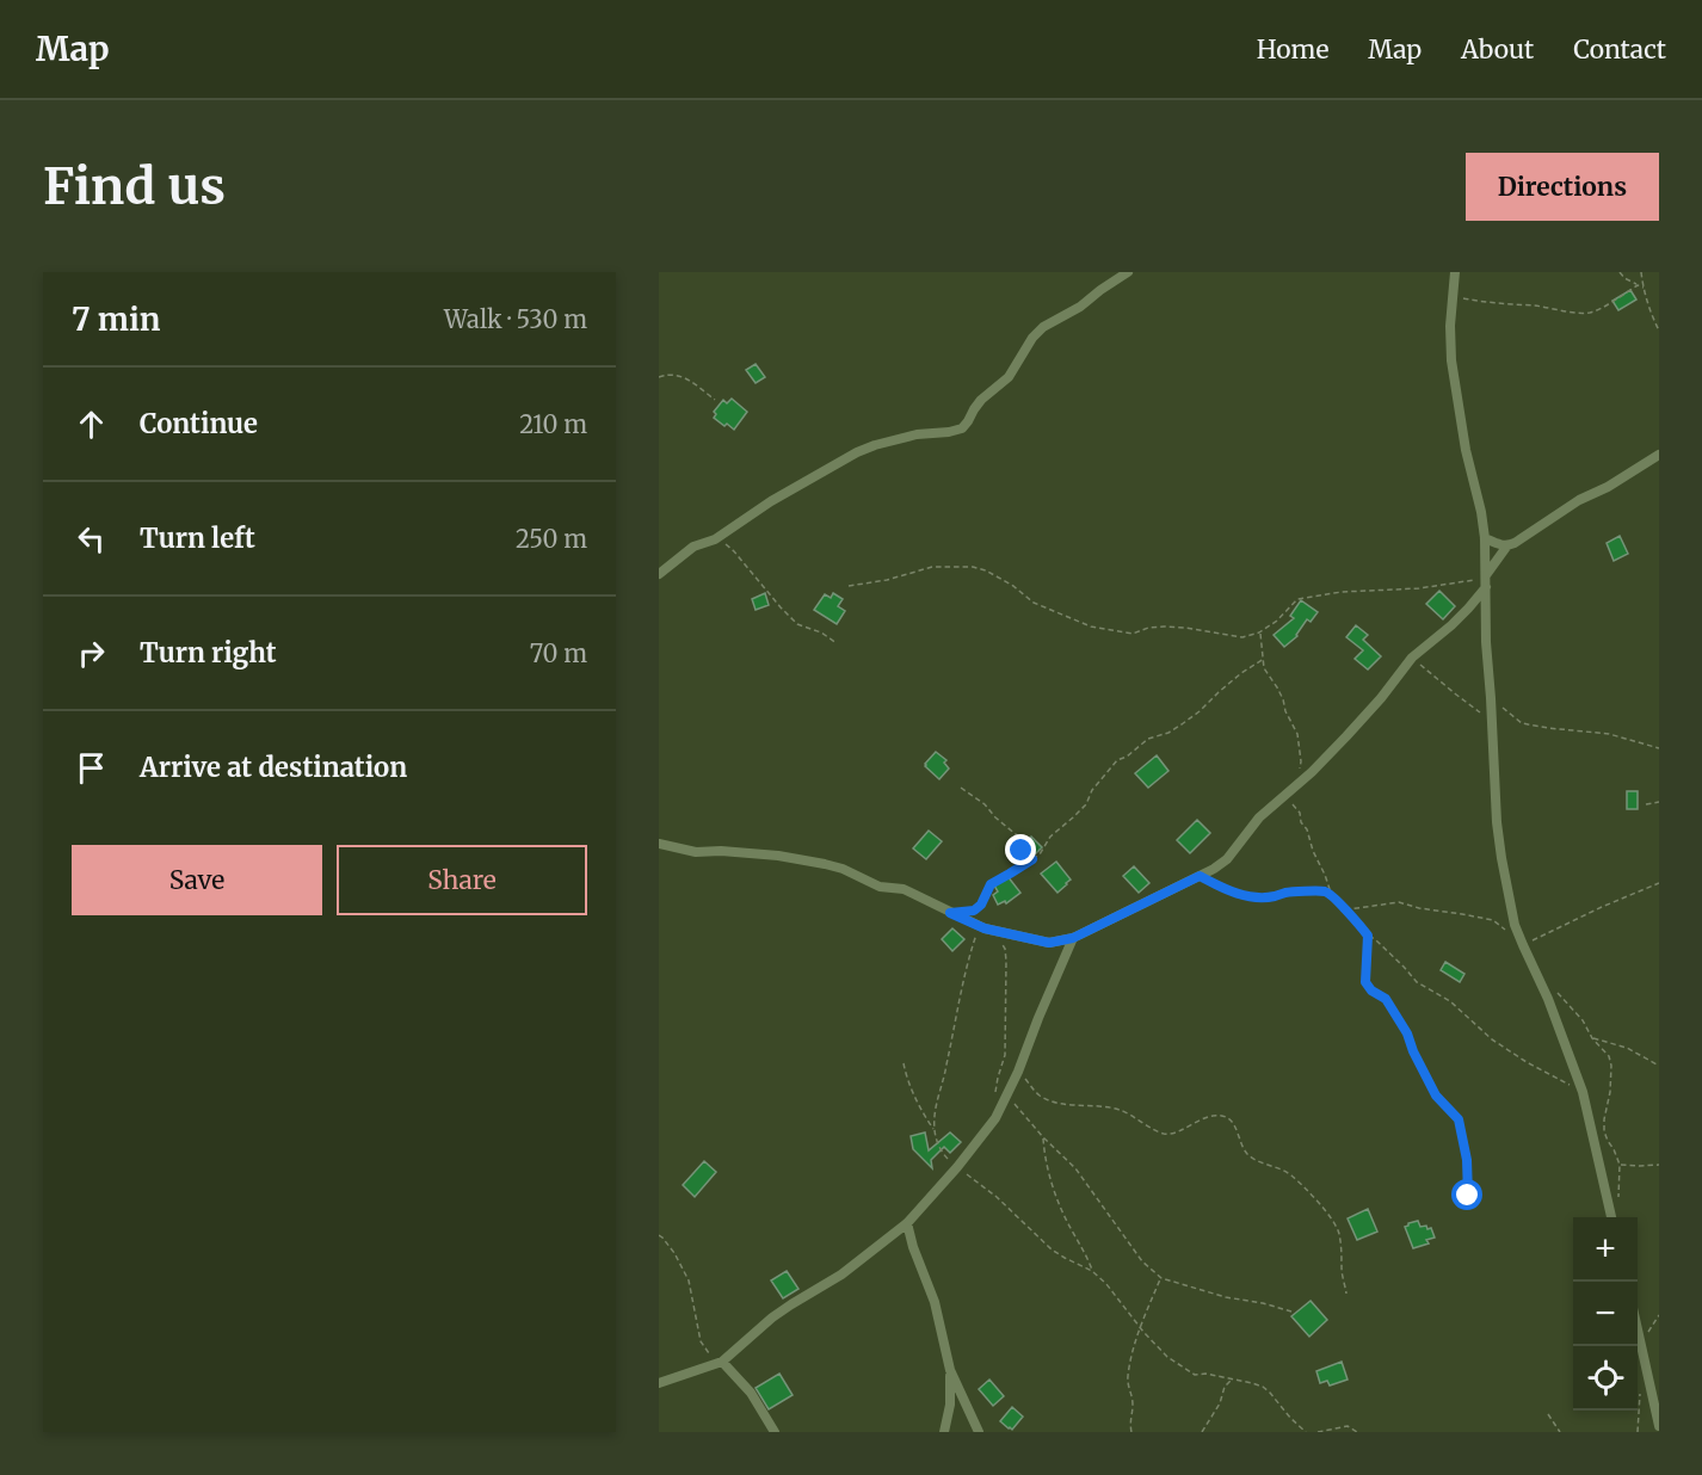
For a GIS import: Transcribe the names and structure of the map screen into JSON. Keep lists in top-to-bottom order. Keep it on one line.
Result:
{"page":{"header":"Map","nav":["Home","Map","About","Contact"],"buttons":["Directions",["Save","Share"]],"title":"Find us","heading":["7 min","Walk · 530 m"],"list":[["Continue","210 m"],["Turn left","250 m"],["Turn right","70 m"],"Arrive at destination"],"map_buttons":["+","−"]}}
